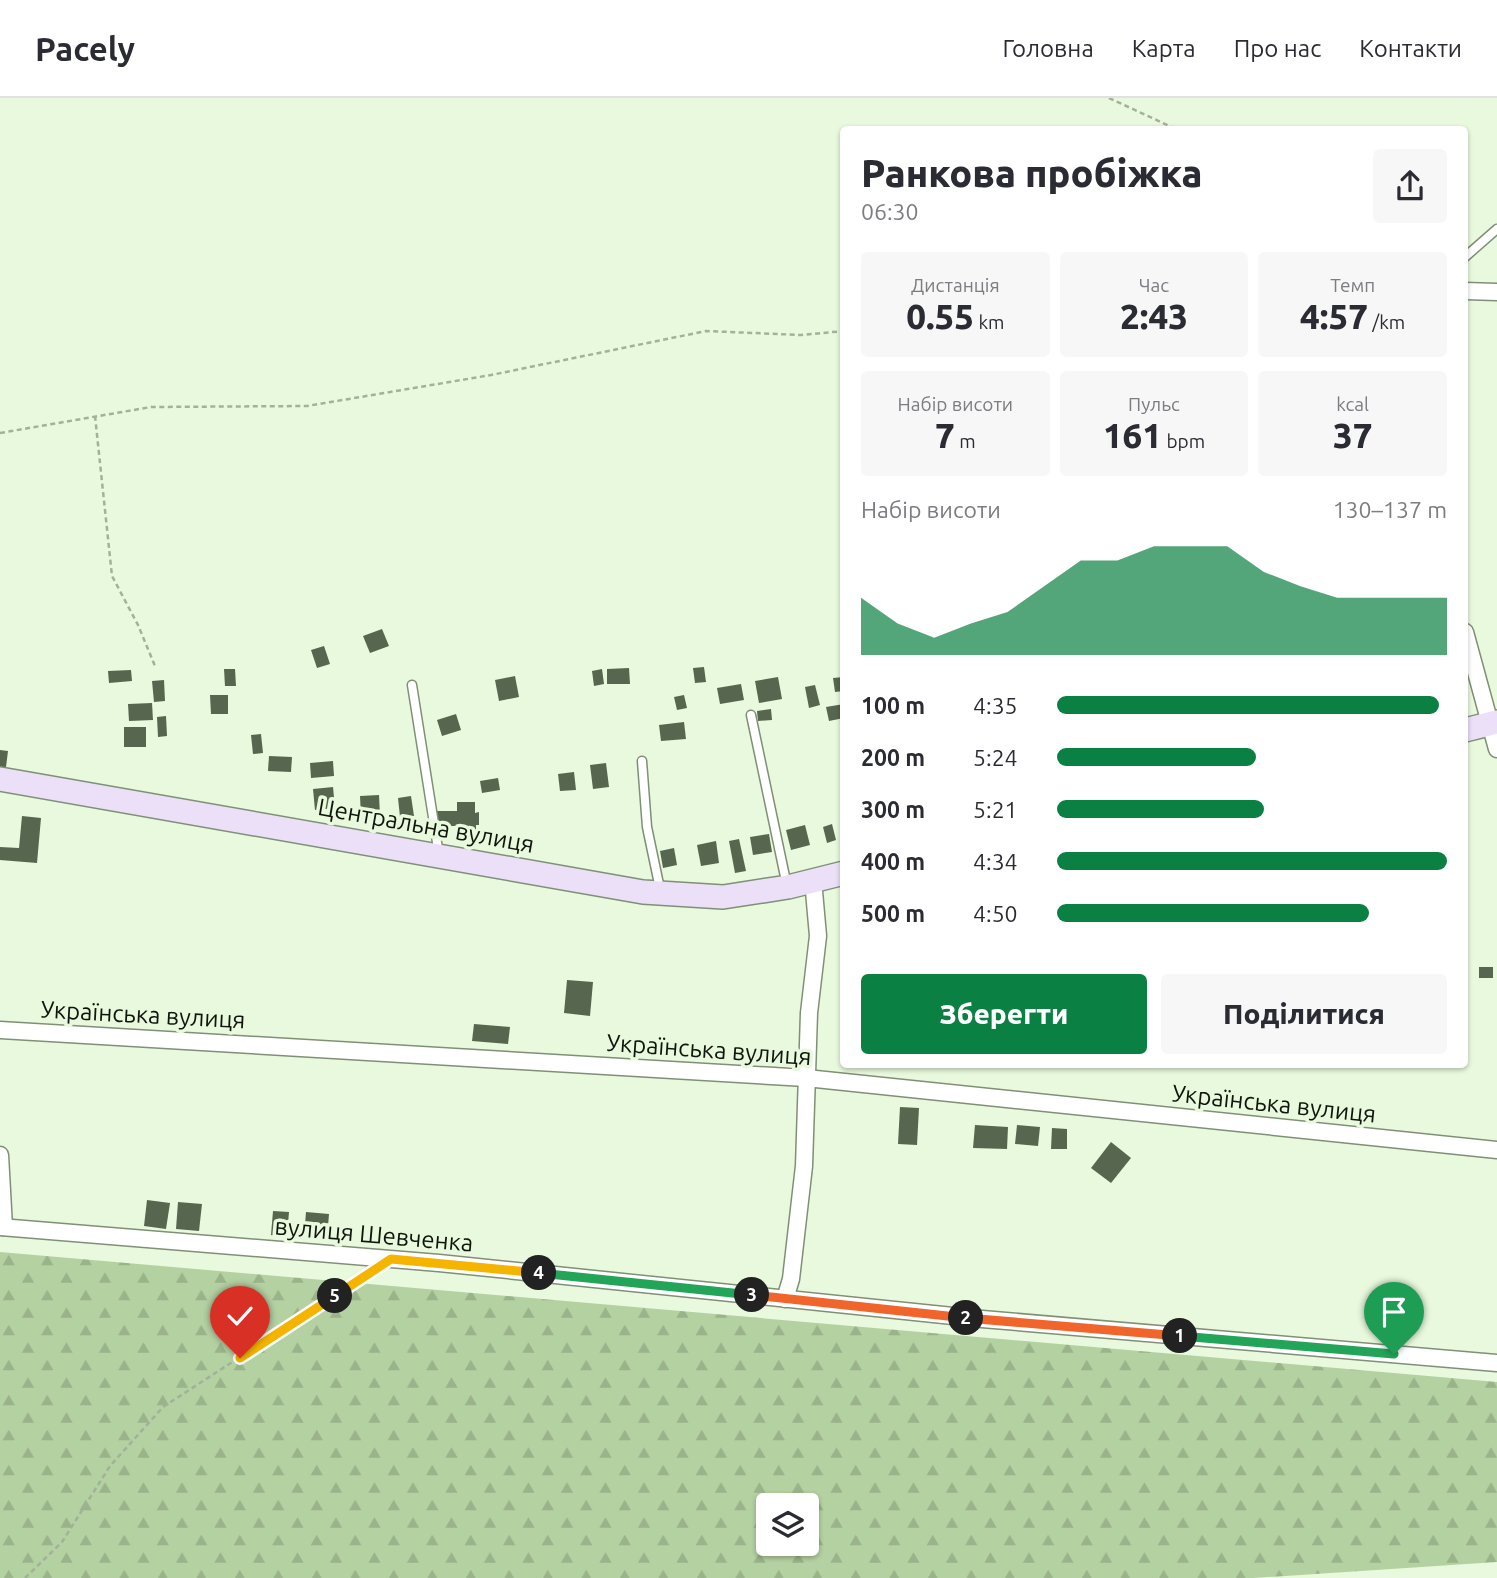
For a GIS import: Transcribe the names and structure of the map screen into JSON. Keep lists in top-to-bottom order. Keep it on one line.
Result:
{"streets":{"street":["Центральна вулиця","Українська вулиця","вулиця Шевченка"]},"page":{"header":"Pacely","nav":["Головна","Карта","Про нас","Контакти"],"heading":["Ранкова пробіжка","06:30"],"stats":[["Дистанція","0.55 km"],["Час","2:43"],["Темп","4:57 /km"],["Набір висоти","7 m"],["Пульс","161 bpm"],["kcal","37"]],"chart":["Набір висоти","130–137 m"],"list":[{"name":"100 m","note":"4:35"},{"name":"200 m","note":"5:24"},{"name":"300 m","note":"5:21"},{"name":"400 m","note":"4:34"},{"name":"500 m","note":"4:50"}],"buttons":["Зберегти","Поділитися"],"pins":["4","3","5","2","1"]}}
